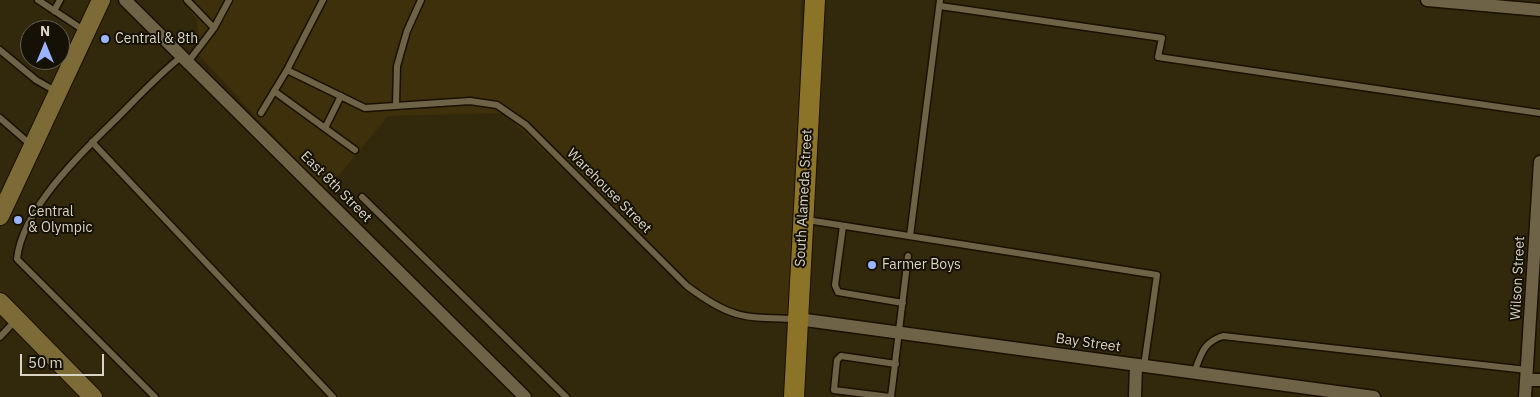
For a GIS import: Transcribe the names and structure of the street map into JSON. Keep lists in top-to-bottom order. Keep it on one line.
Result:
{"streets":{"main road":["South Alameda Street"],"street":["East 8th Street","Wilson Street","Bay Street"],"lane":["Warehouse Street"]},"crossings":[["Warehouse Street","South Alameda Street"],["Warehouse Street","Bay Street"],["South Alameda Street","Bay Street"]],"places":["Central & 8th","Central & Olympic","Farmer Boys"],"scale_bar":"50 m","north":"top"}
